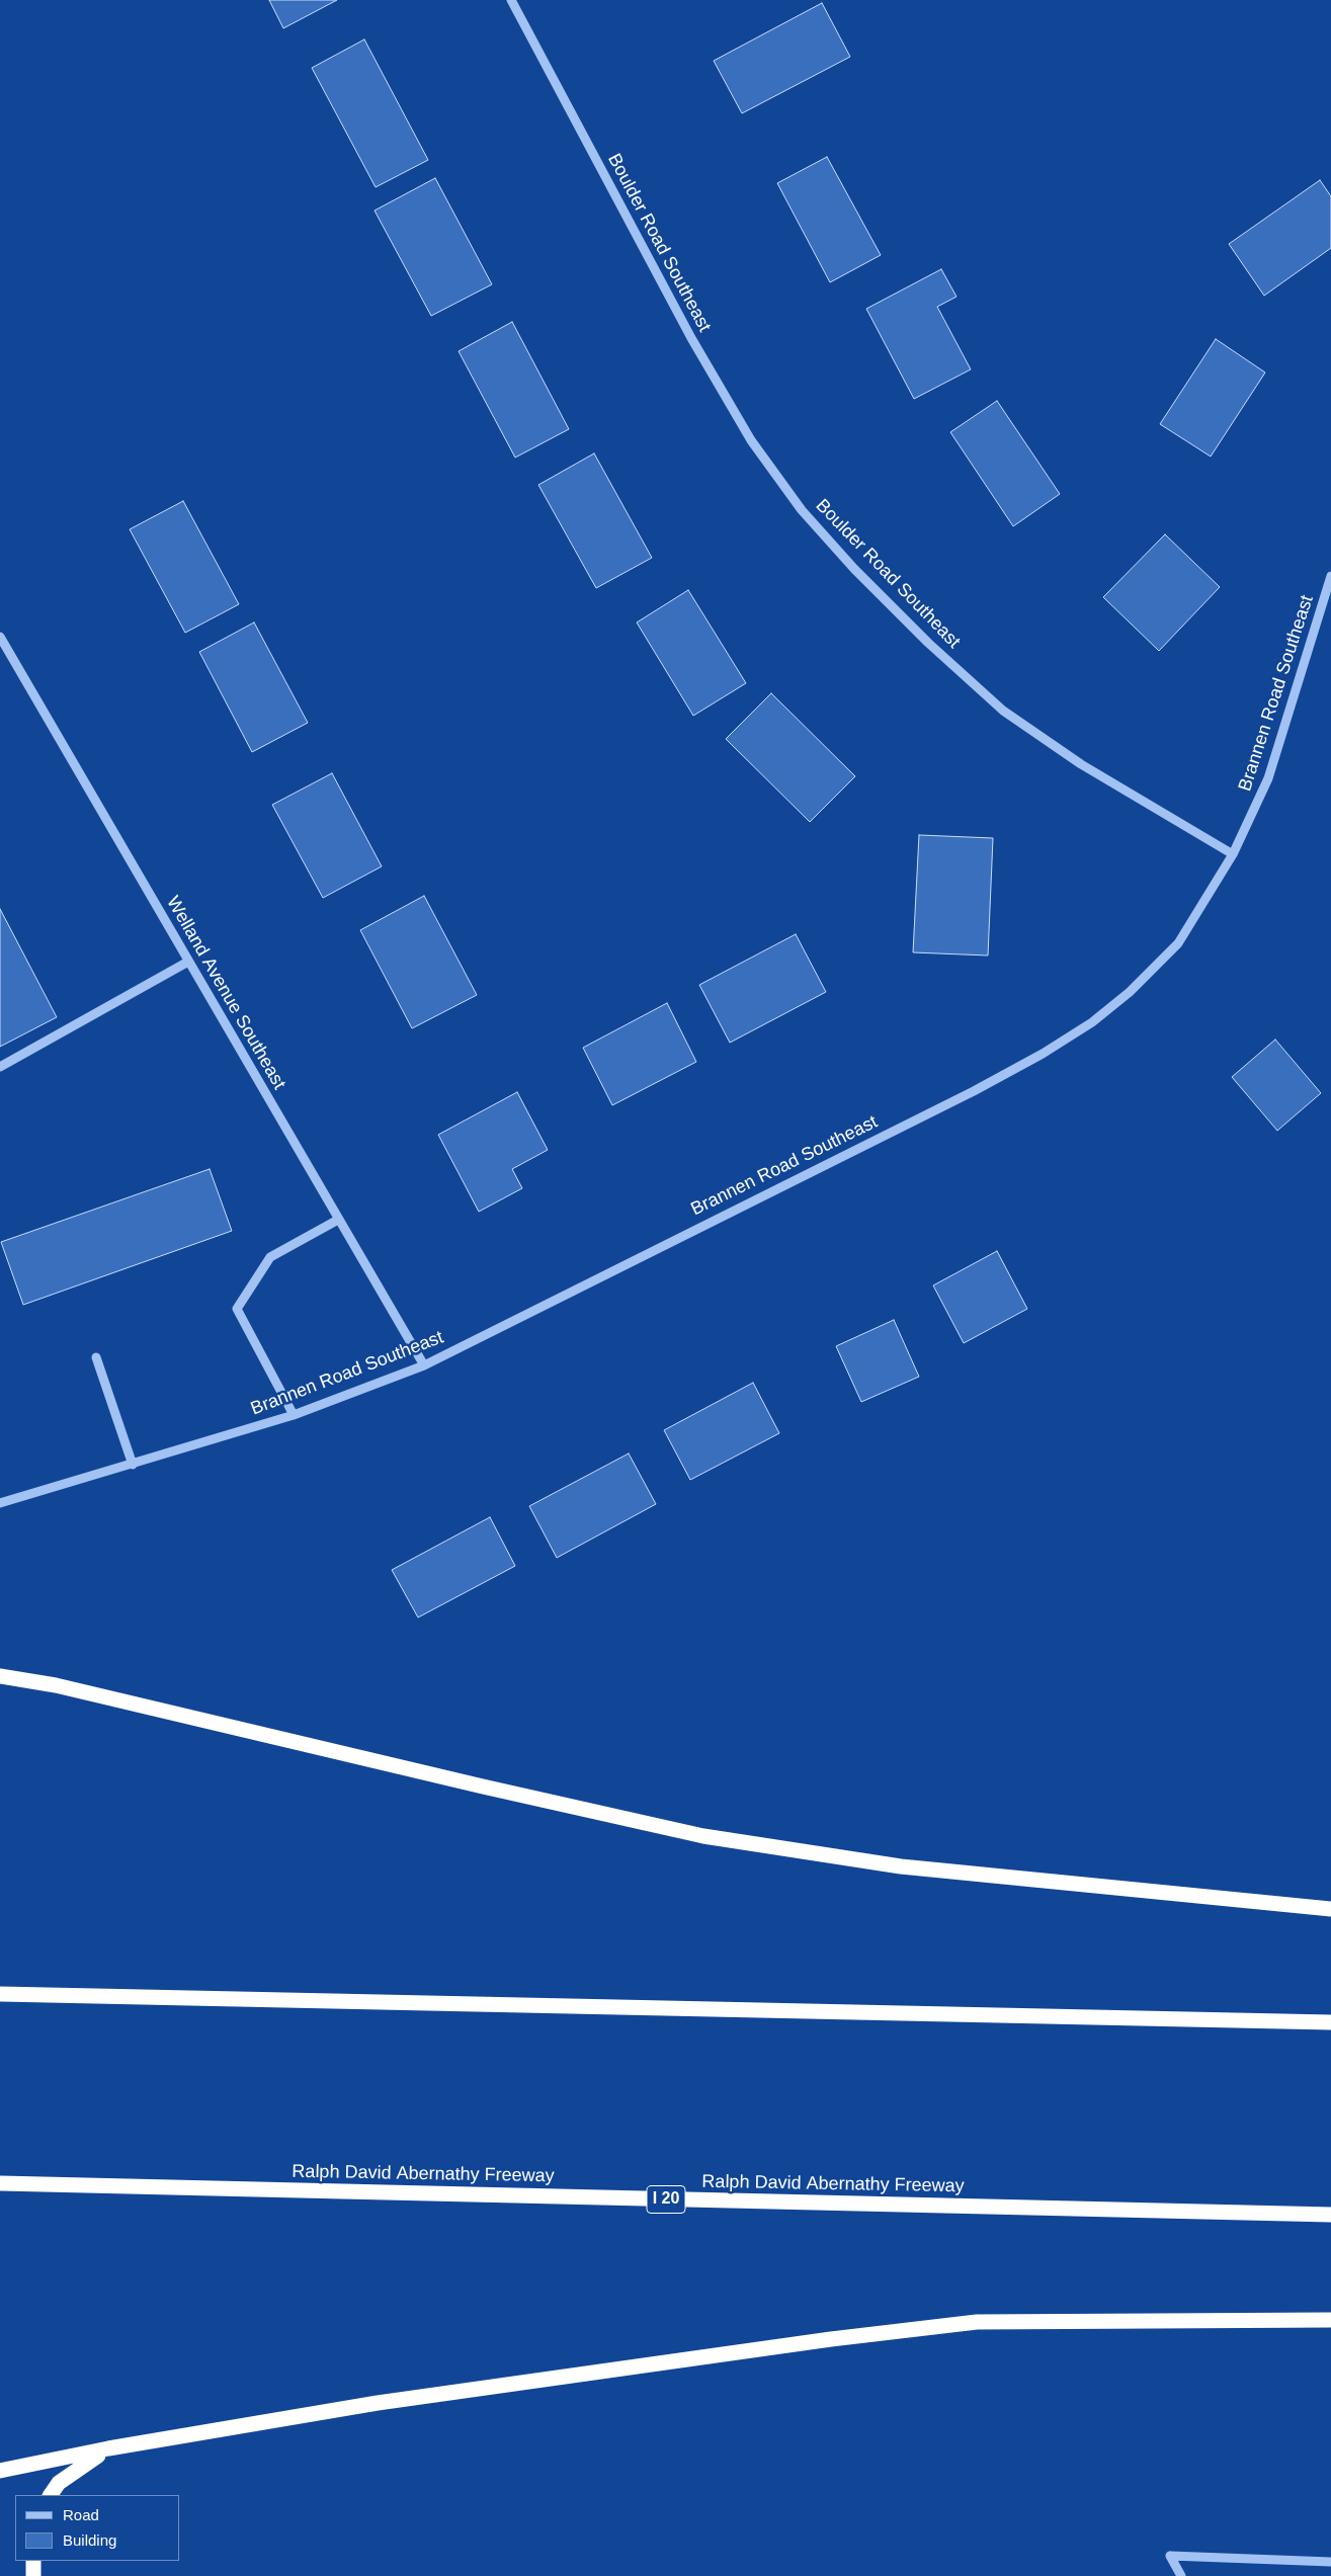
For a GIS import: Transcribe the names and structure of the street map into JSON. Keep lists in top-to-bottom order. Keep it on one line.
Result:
{"streets":{"highway":["Ralph David Abernathy Freeway","I 20"],"street":["Boulder Road Southeast","Brannen Road Southeast","Welland Avenue Southeast"]},"crossings":[["Boulder Road Southeast","Brannen Road Southeast"],["Brannen Road Southeast","Welland Avenue Southeast"]],"legend":["Road","Building"]}
